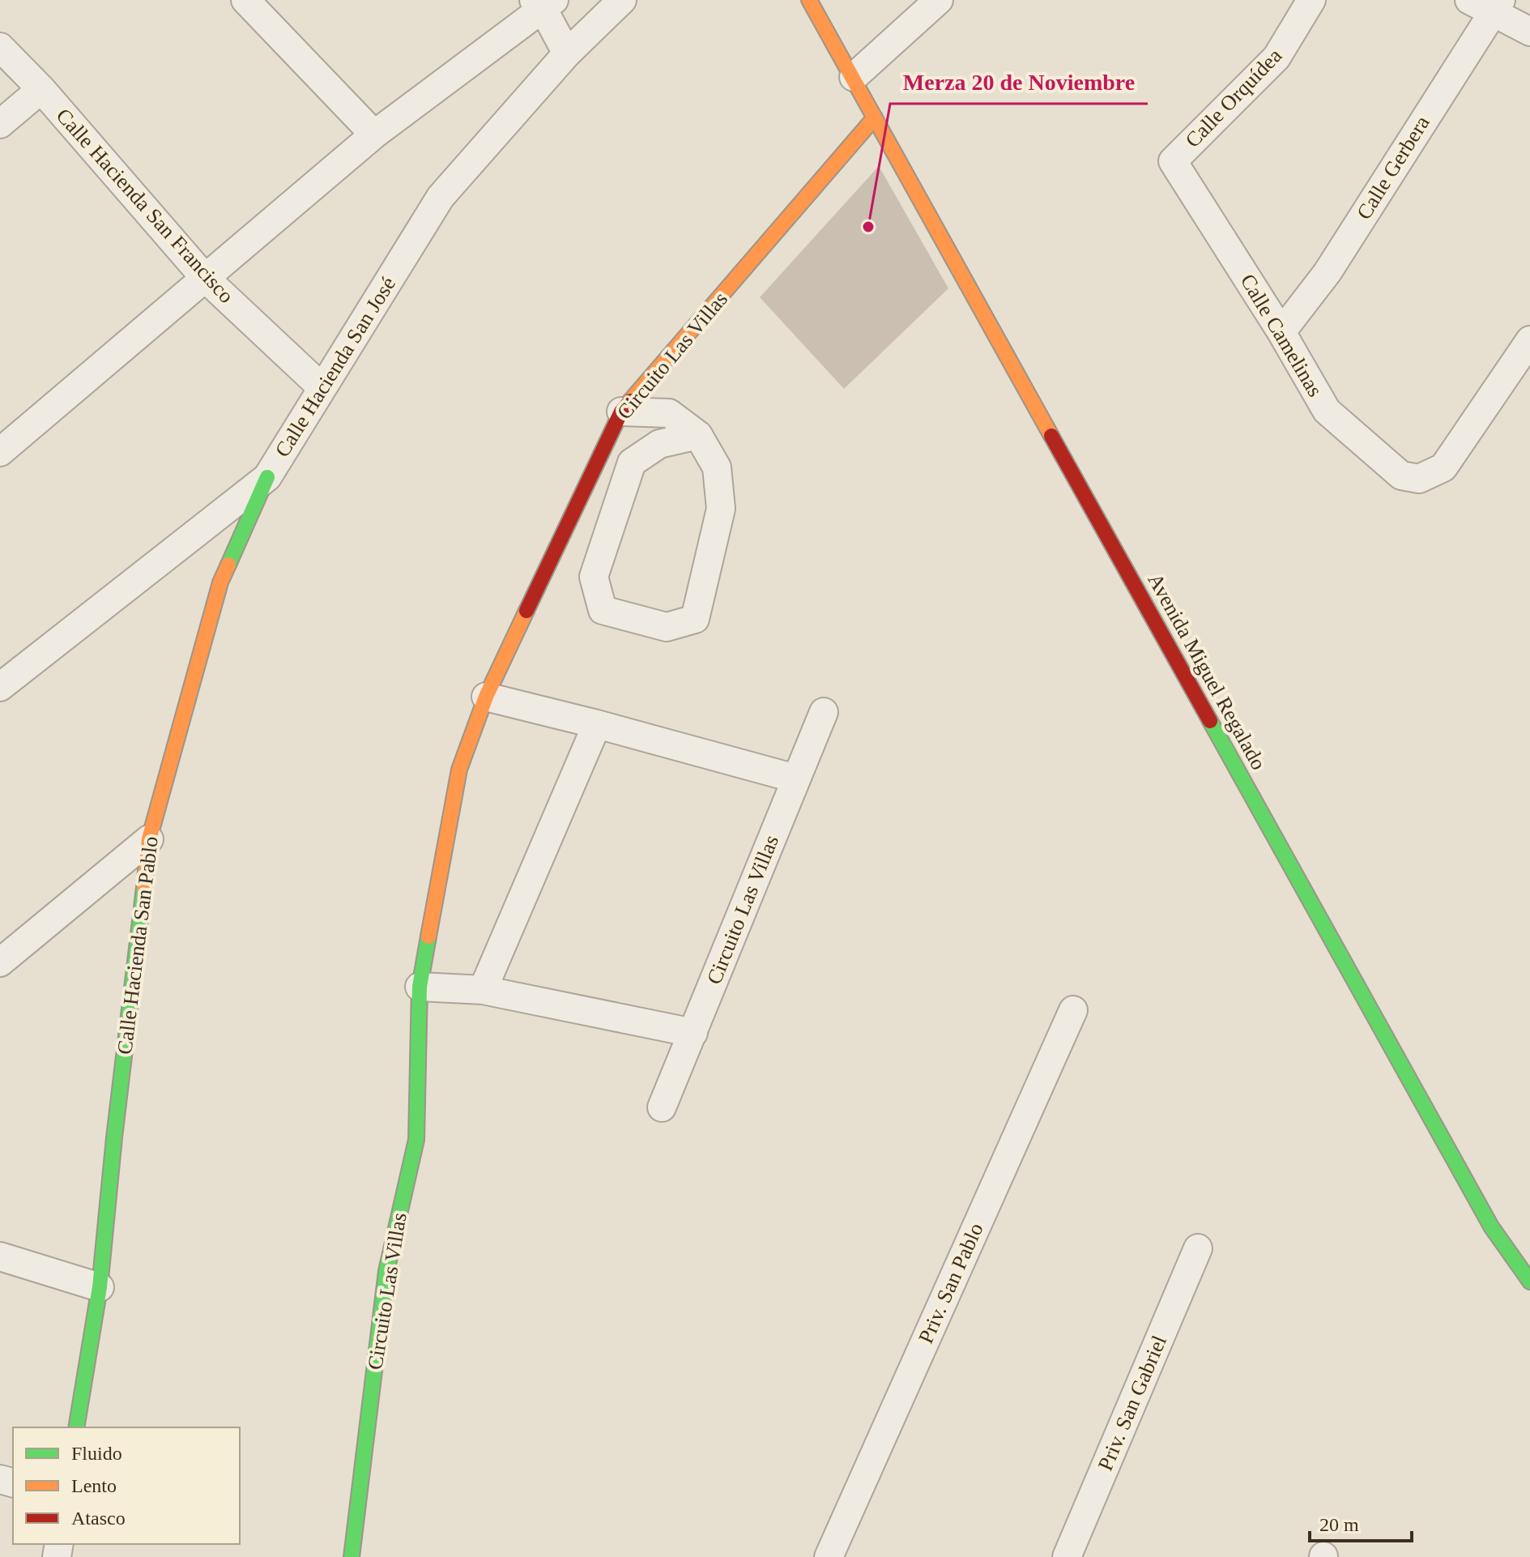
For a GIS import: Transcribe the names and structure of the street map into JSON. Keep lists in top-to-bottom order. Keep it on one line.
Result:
{"streets":{"street":["Calle Orquídea","Calle Gerbera","Calle Hacienda San Francisco","Calle Camelinas","Circuito Las Villas","Calle Hacienda San José","Avenida Miguel Regalado","Calle Hacienda San Pablo","Priv. San Pablo","Priv. San Gabriel"]},"crossings":[["Calle Orquídea","Calle Camelinas"],["Calle Gerbera","Calle Camelinas"],["Calle Hacienda San Francisco","Calle Hacienda San José"],["Circuito Las Villas","Avenida Miguel Regalado"],["Calle Hacienda San José","Calle Hacienda San Pablo"]],"places":["Merza 20 de Noviembre"],"legend":["Fluido","Lento","Atasco"],"scale_bar":"20 m"}
